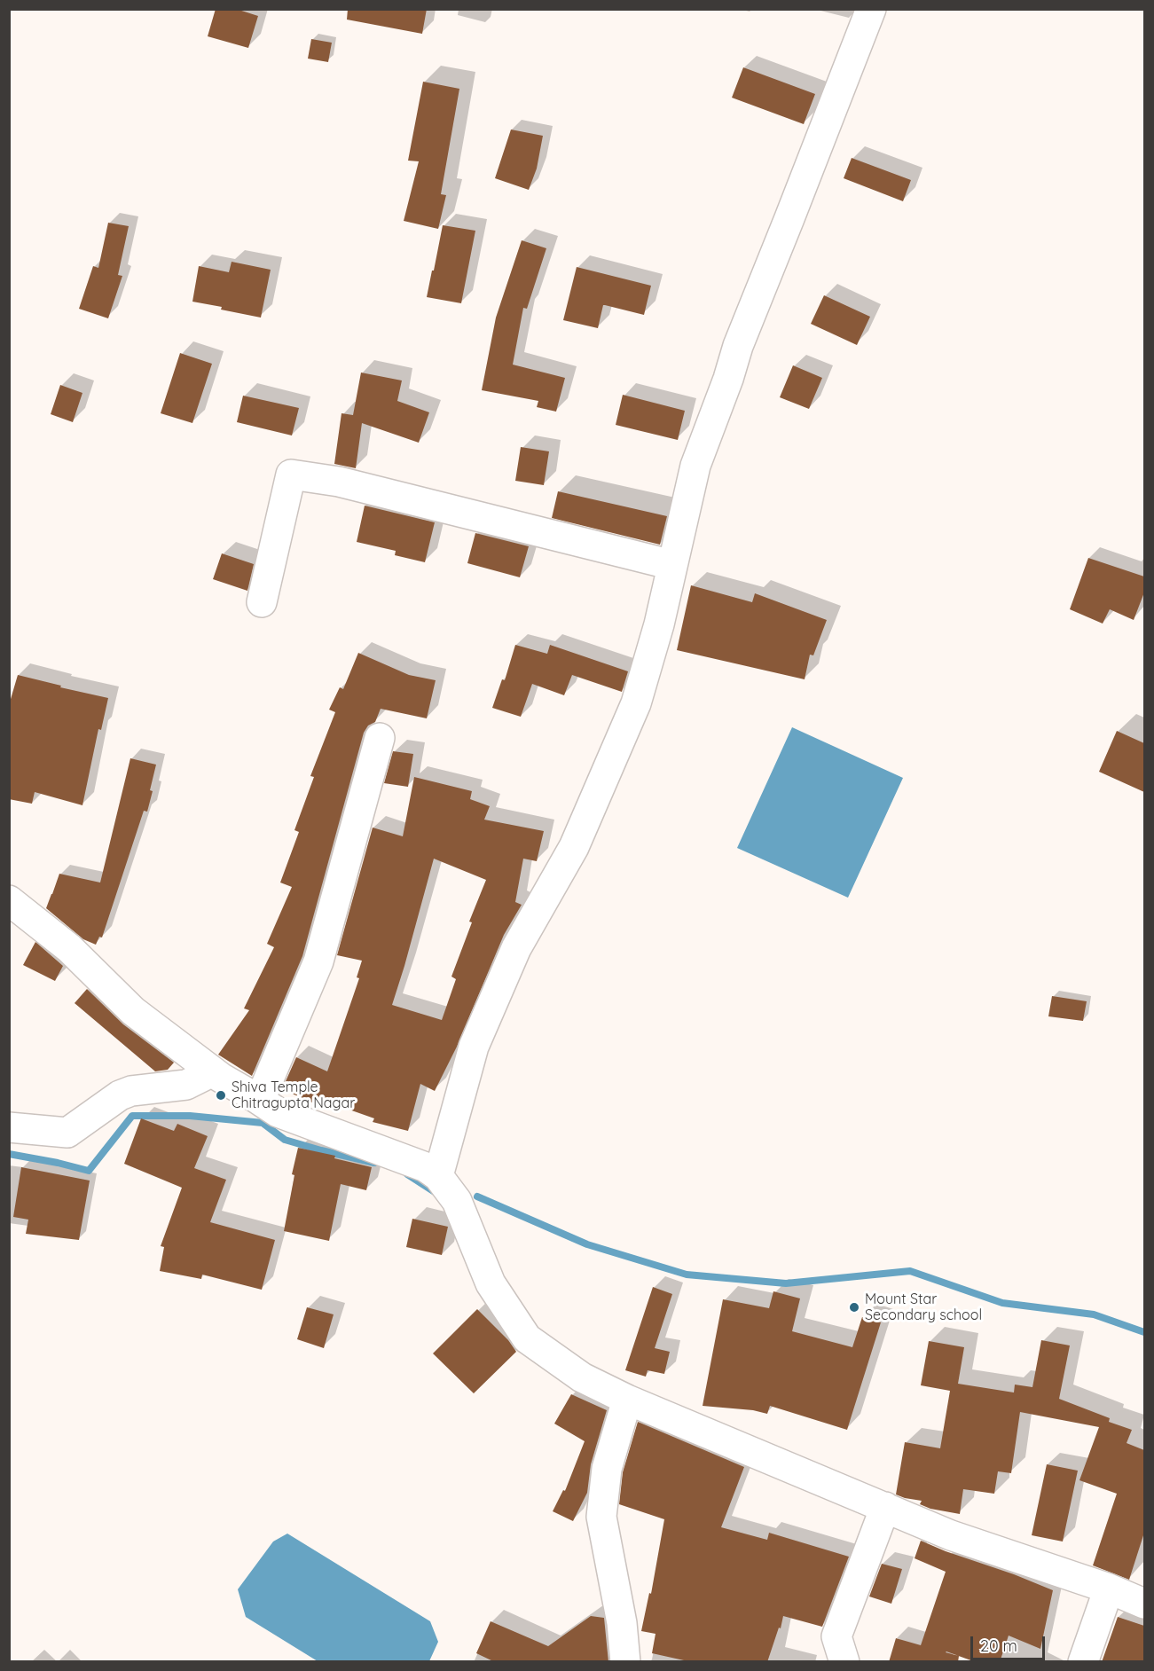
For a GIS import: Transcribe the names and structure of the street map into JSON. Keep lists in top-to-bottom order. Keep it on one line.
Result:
{"places":["Shiva Temple Chitragupta Nagar","Mount Star Secondary school"],"scale_bar":"20 m"}
